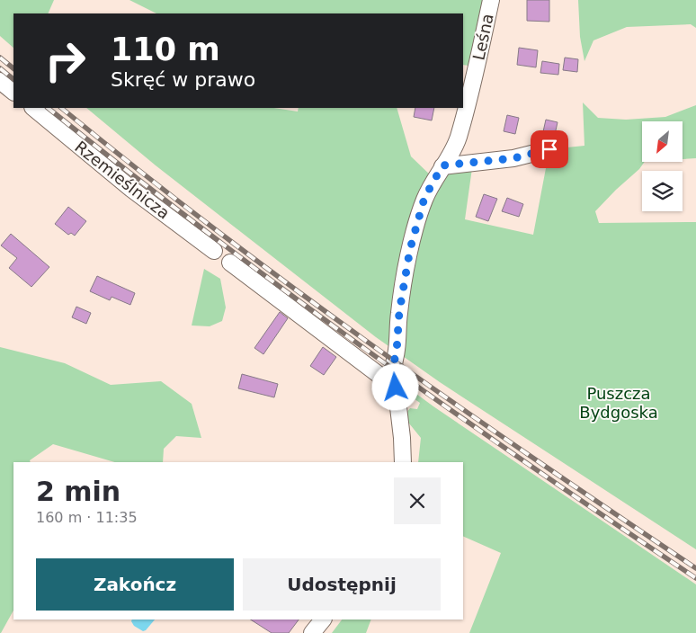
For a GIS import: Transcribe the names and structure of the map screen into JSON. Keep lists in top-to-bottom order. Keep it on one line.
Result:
{"streets":{"street":["Leśna","Rzemieślnicza"]},"parks":["Puszcza Bydgoska"],"north":"bottom left","page":{"turn":["110 m","Skręć w prawo"],"heading":["2 min","160 m · 11:35"],"buttons":["Zakończ","Udostępnij"]}}
